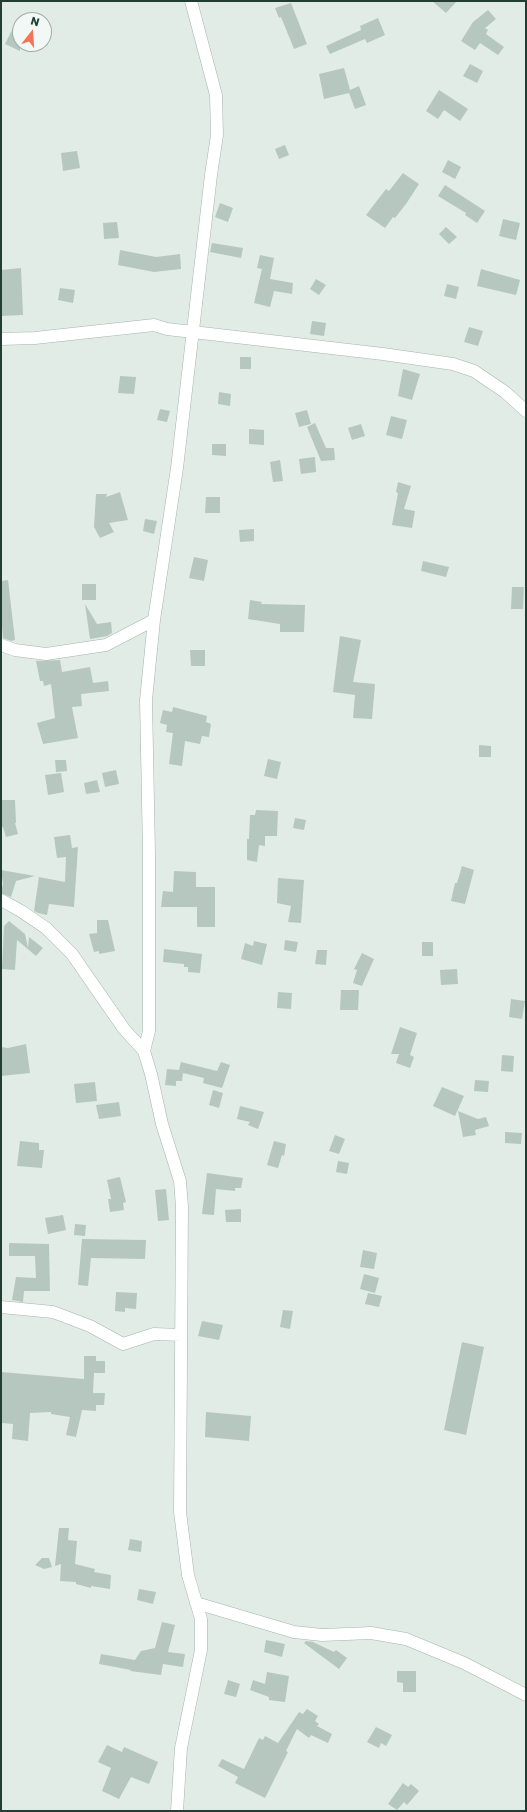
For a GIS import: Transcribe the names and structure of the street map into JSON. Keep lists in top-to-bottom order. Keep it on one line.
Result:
{"north":"top"}
